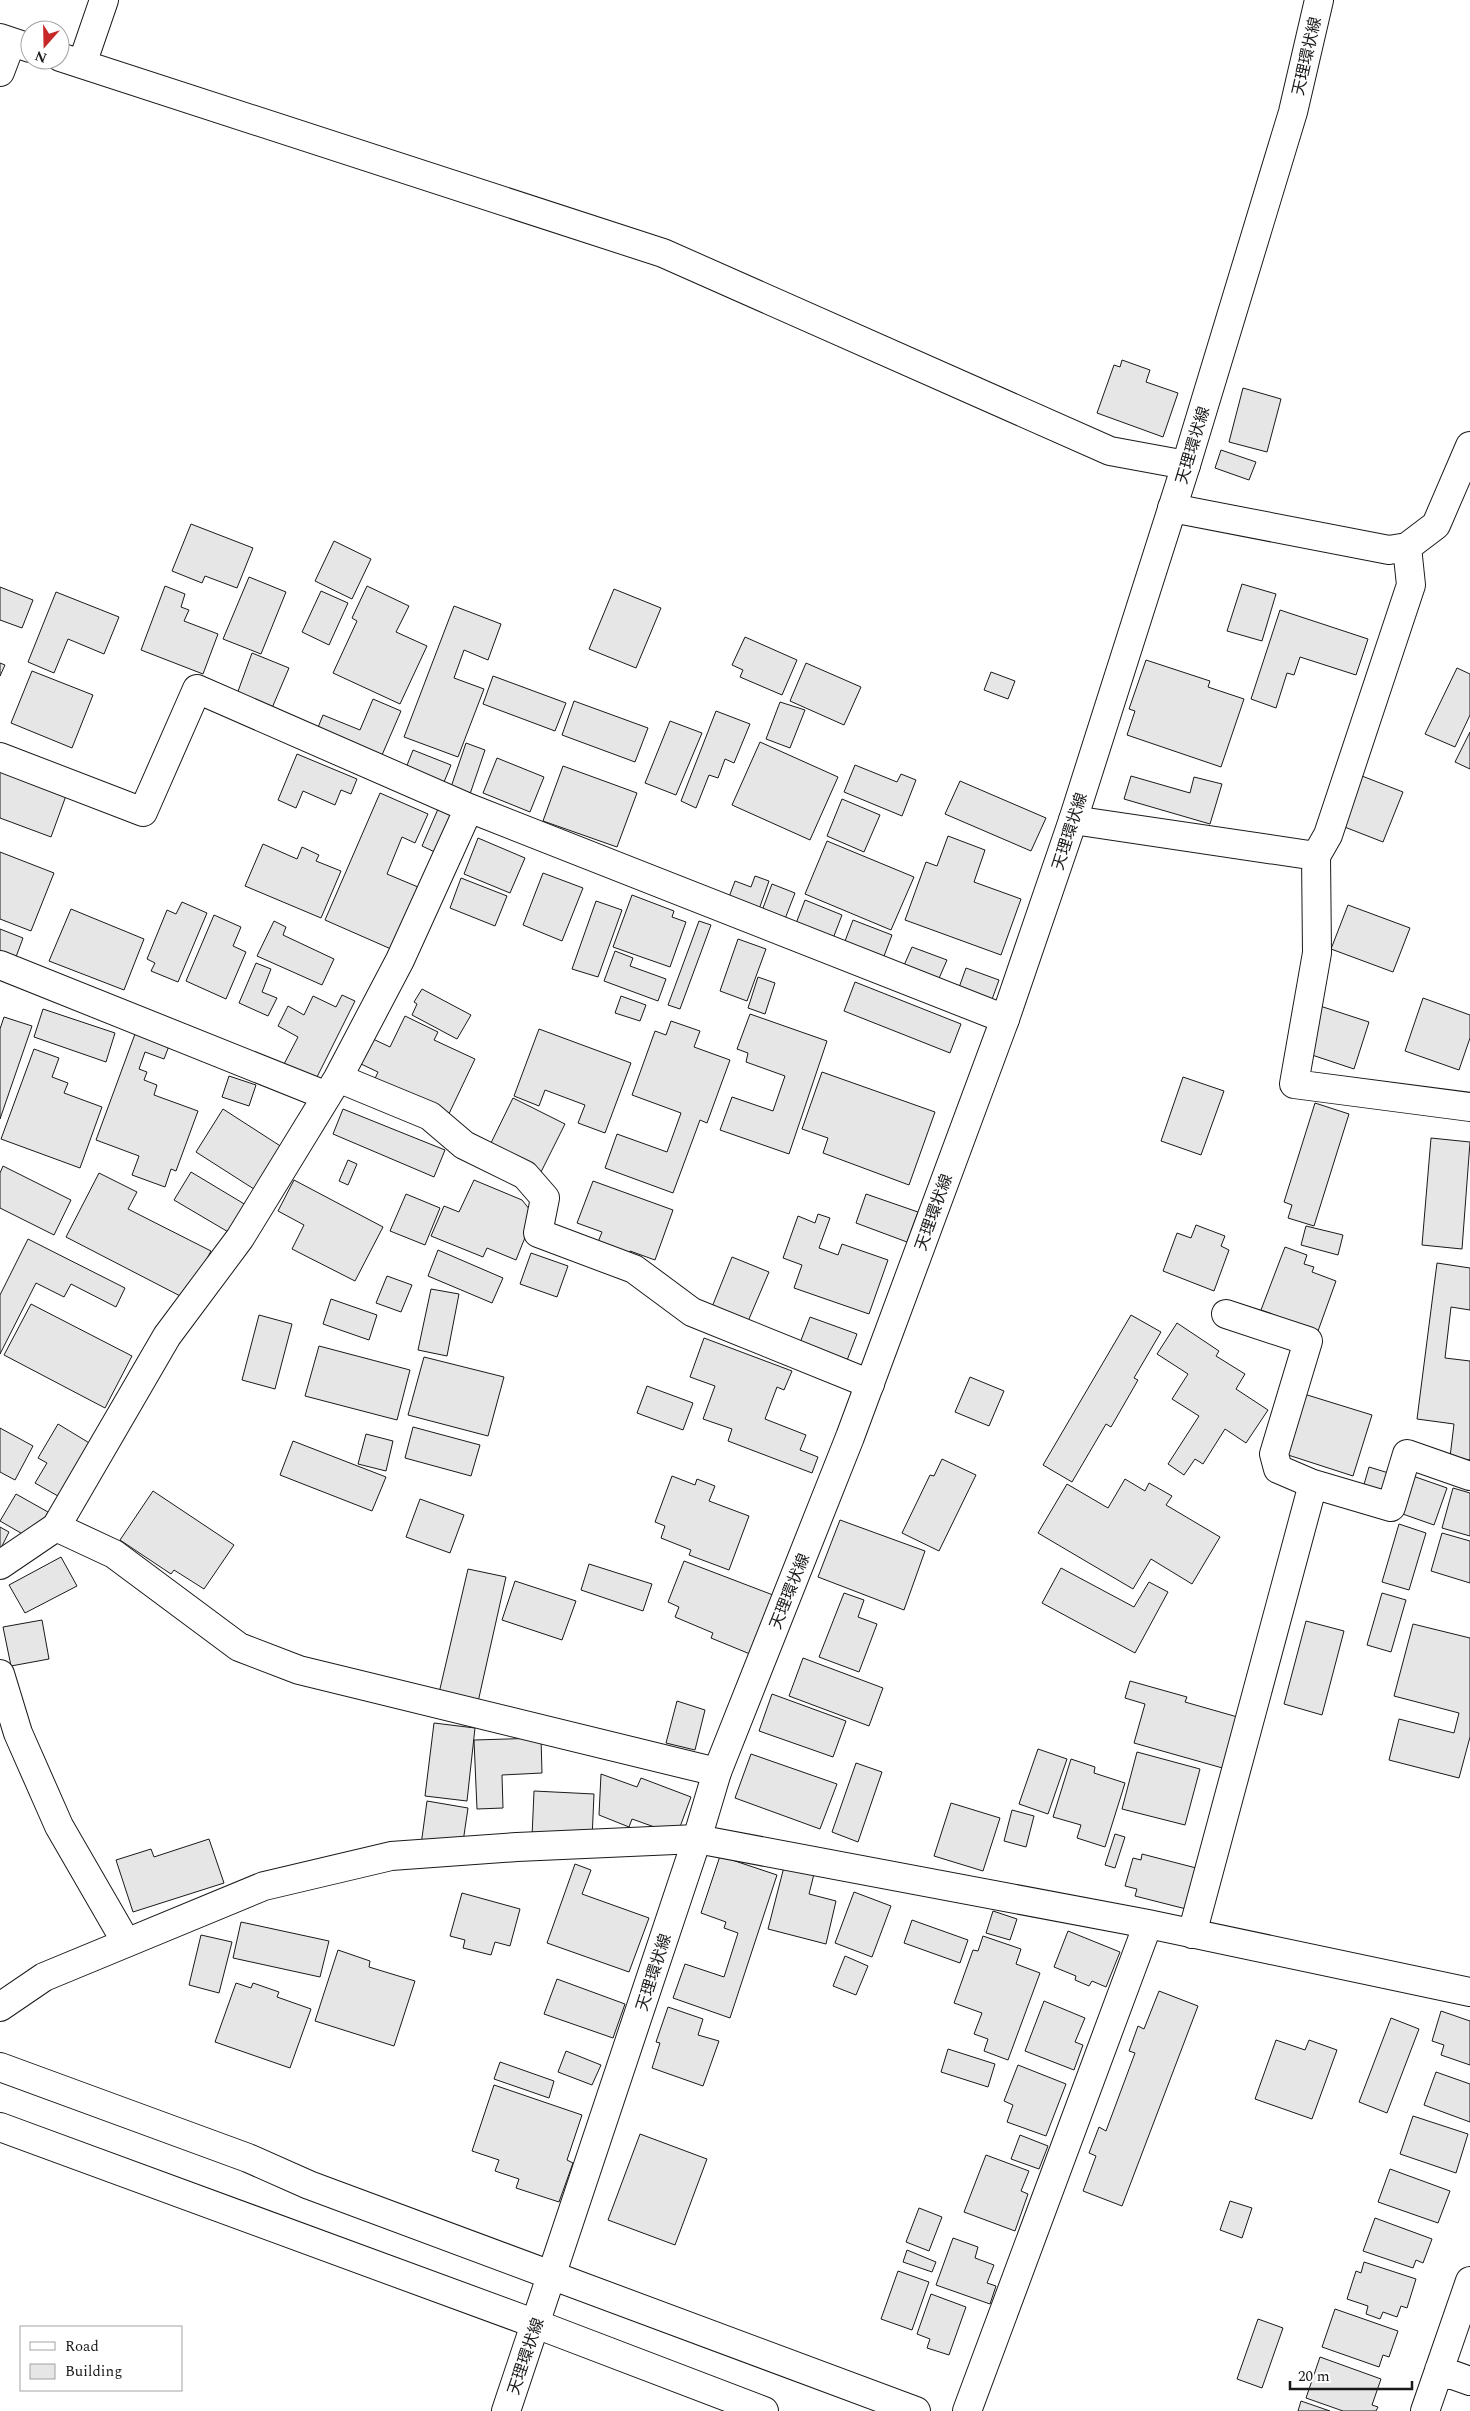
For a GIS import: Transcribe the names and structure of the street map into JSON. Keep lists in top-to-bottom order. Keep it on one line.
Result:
{"streets":{"street":["天理環状線"]},"legend":["Road","Building"],"scale_bar":"20 m","north":"bottom"}
